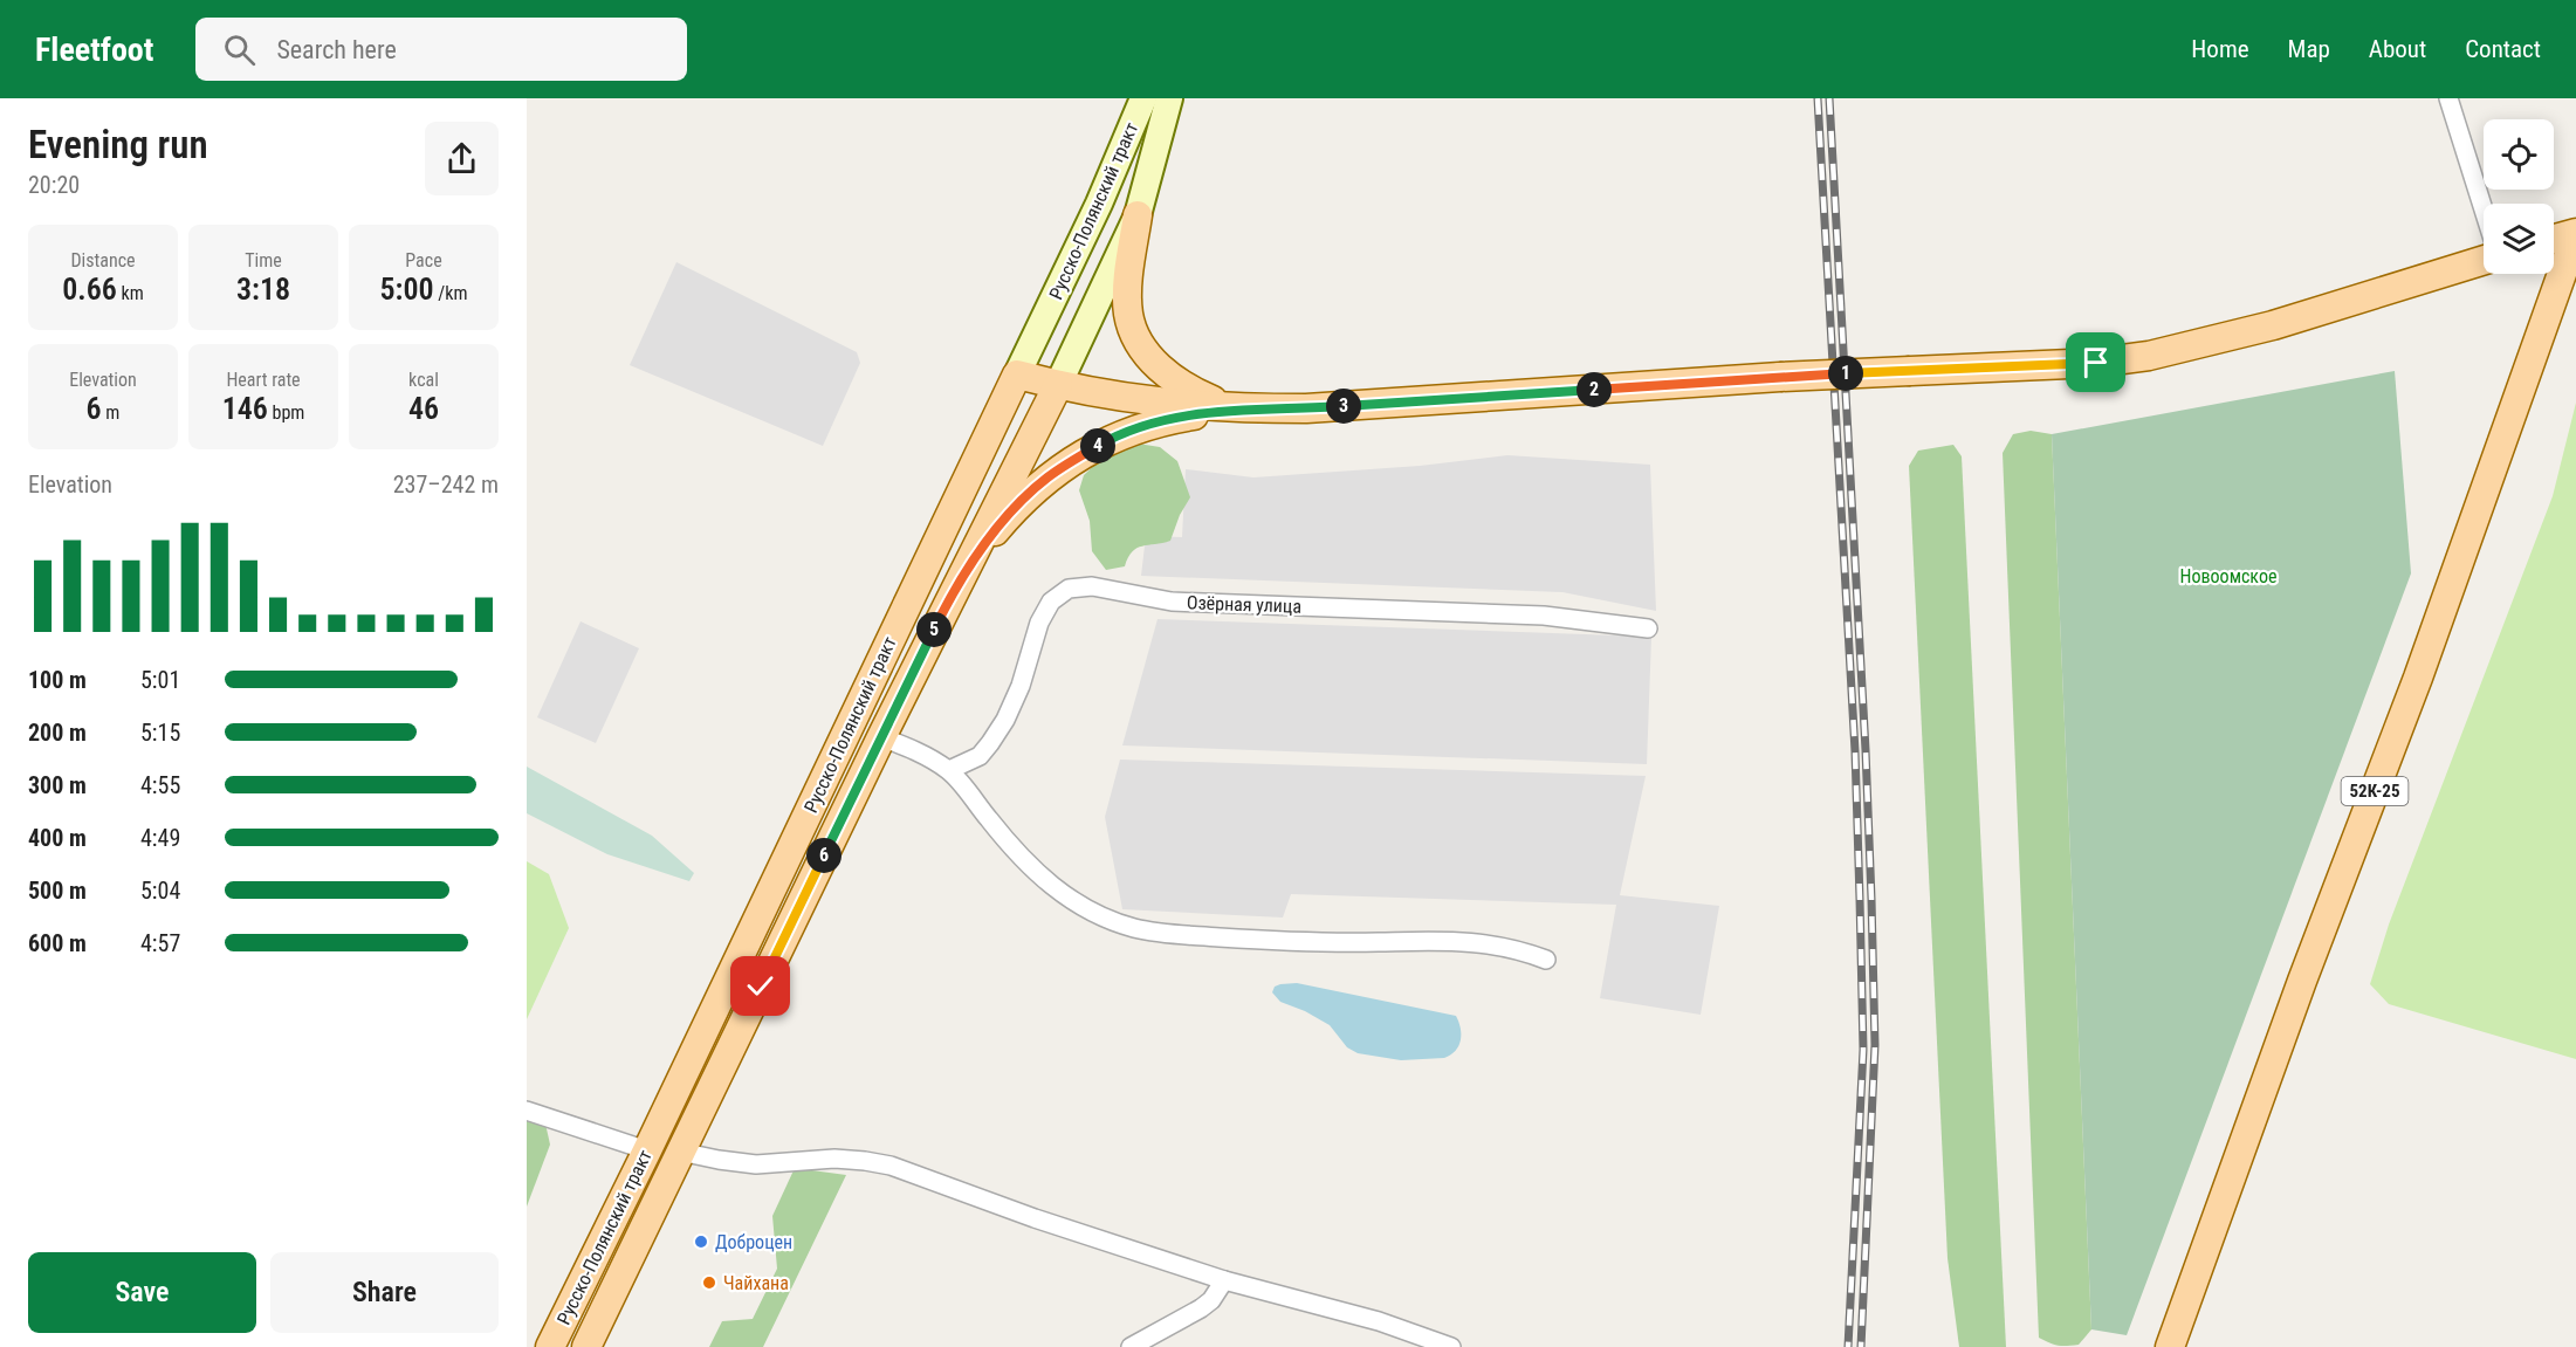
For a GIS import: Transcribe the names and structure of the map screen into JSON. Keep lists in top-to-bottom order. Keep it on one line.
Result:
{"streets":{"main road":["Русско-Полянский тракт","52К-25"],"street":["Озёрная улица"]},"parks":["Новоомское"],"places":["Доброцен","Чайхана"],"page":{"header":"Fleetfoot","search":"Search here","nav":["Home","Map","About","Contact"],"heading":["Evening run","20:20"],"stats":[["Distance","0.66 km"],["Time","3:18"],["Pace","5:00 /km"],["Elevation","6 m"],["Heart rate","146 bpm"],["kcal","46"]],"pins":["1","2","3","4","5","6"],"chart":["Elevation","237–242 m"],"list":[{"name":"100 m","note":"5:01"},{"name":"200 m","note":"5:15"},{"name":"300 m","note":"4:55"},{"name":"400 m","note":"4:49"},{"name":"500 m","note":"5:04"},{"name":"600 m","note":"4:57"}],"buttons":["Save","Share"]}}
